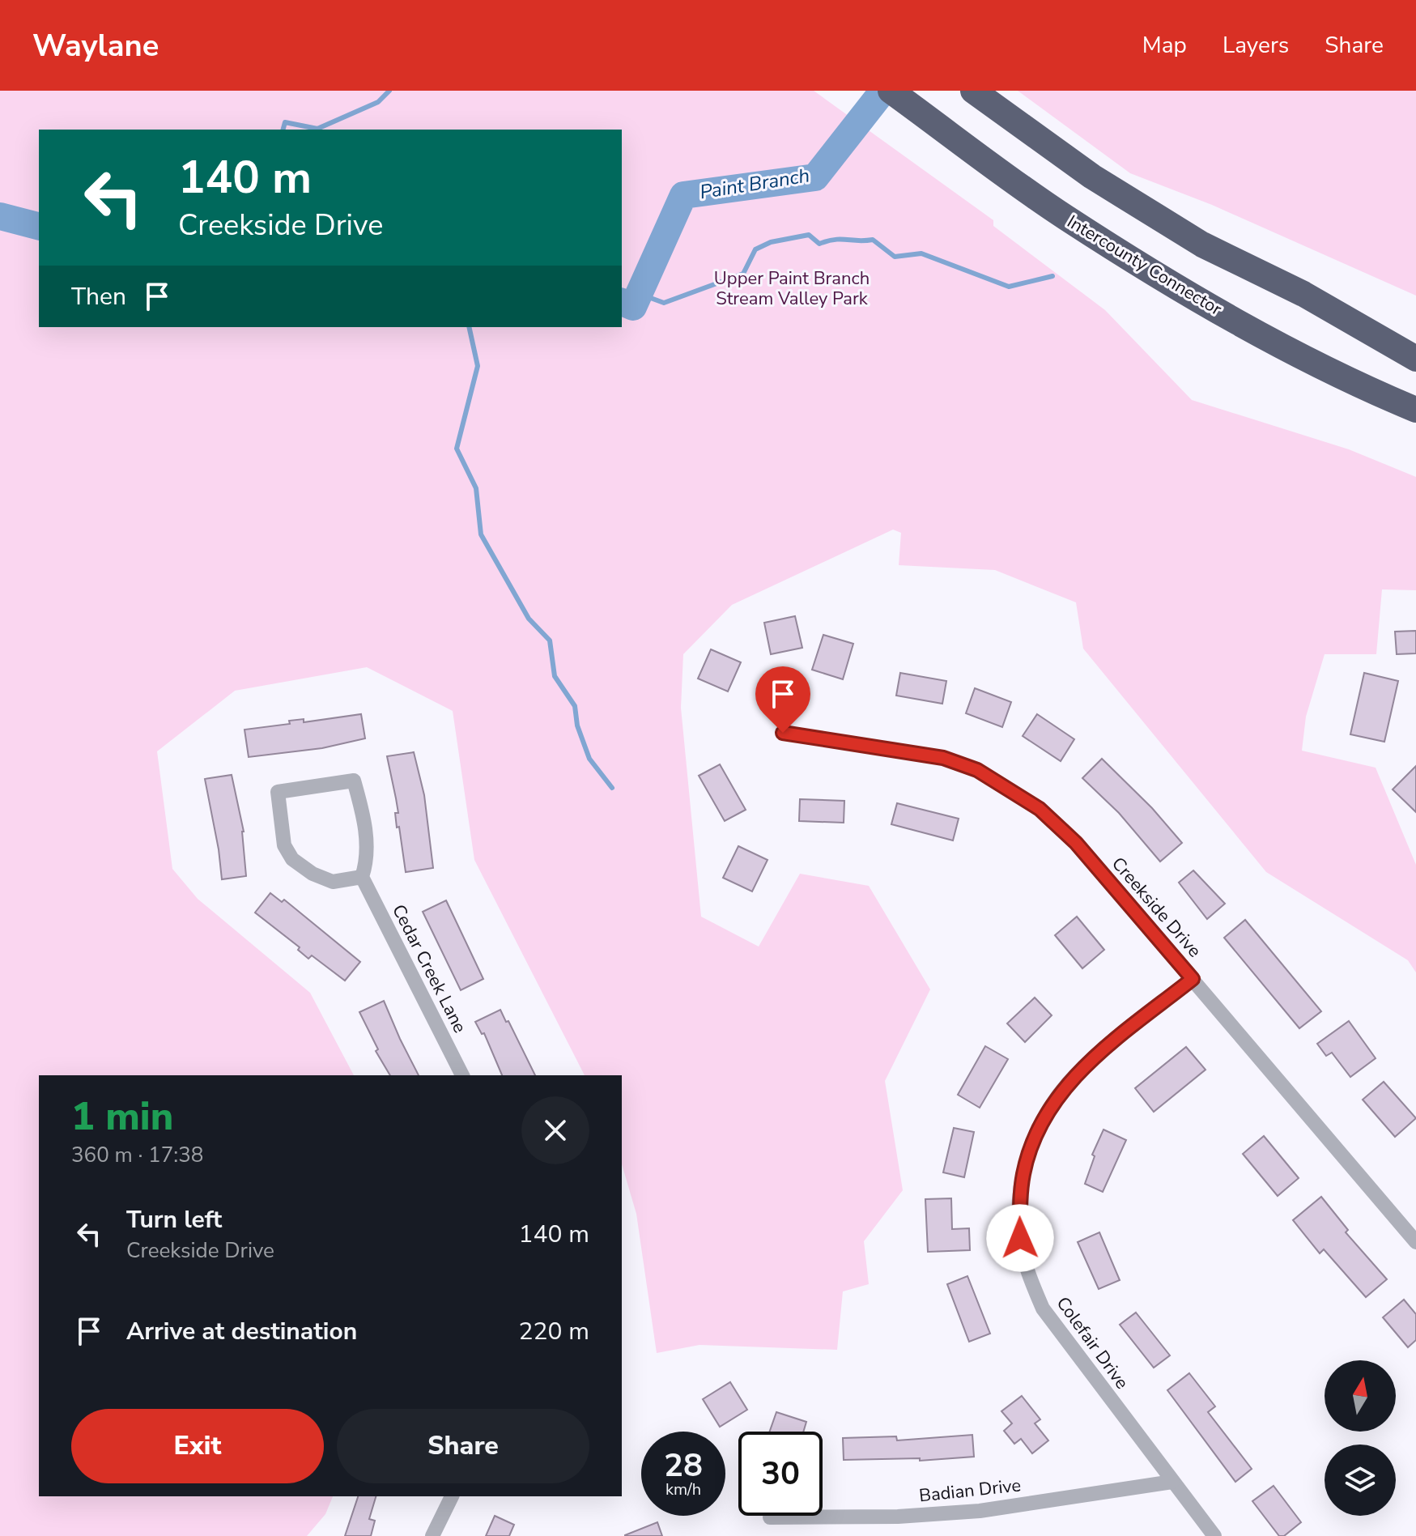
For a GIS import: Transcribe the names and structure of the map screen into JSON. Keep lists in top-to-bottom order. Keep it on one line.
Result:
{"streets":{"highway":["Intercounty Connector"],"street":["Creekside Drive","Cedar Creek Lane","Colefair Drive","Badian Drive"]},"crossings":[["Creekside Drive","Colefair Drive"],["Colefair Drive","Badian Drive"]],"water":["Paint Branch"],"parks":["Upper Paint Branch Stream Valley Park"],"north":"top","page":{"header":"Waylane","nav":["Map","Layers","Share"],"turn":["140 m","Creekside Drive"],"then":"Then","heading":["1 min","360 m · 17:38"],"list":[{"name":"Turn left","note":"Creekside Drive","value":"140 m"},{"name":"Arrive at destination","value":"220 m"}],"buttons":["Exit","Share"],"speed":"28 km/h","limit":"30"}}
